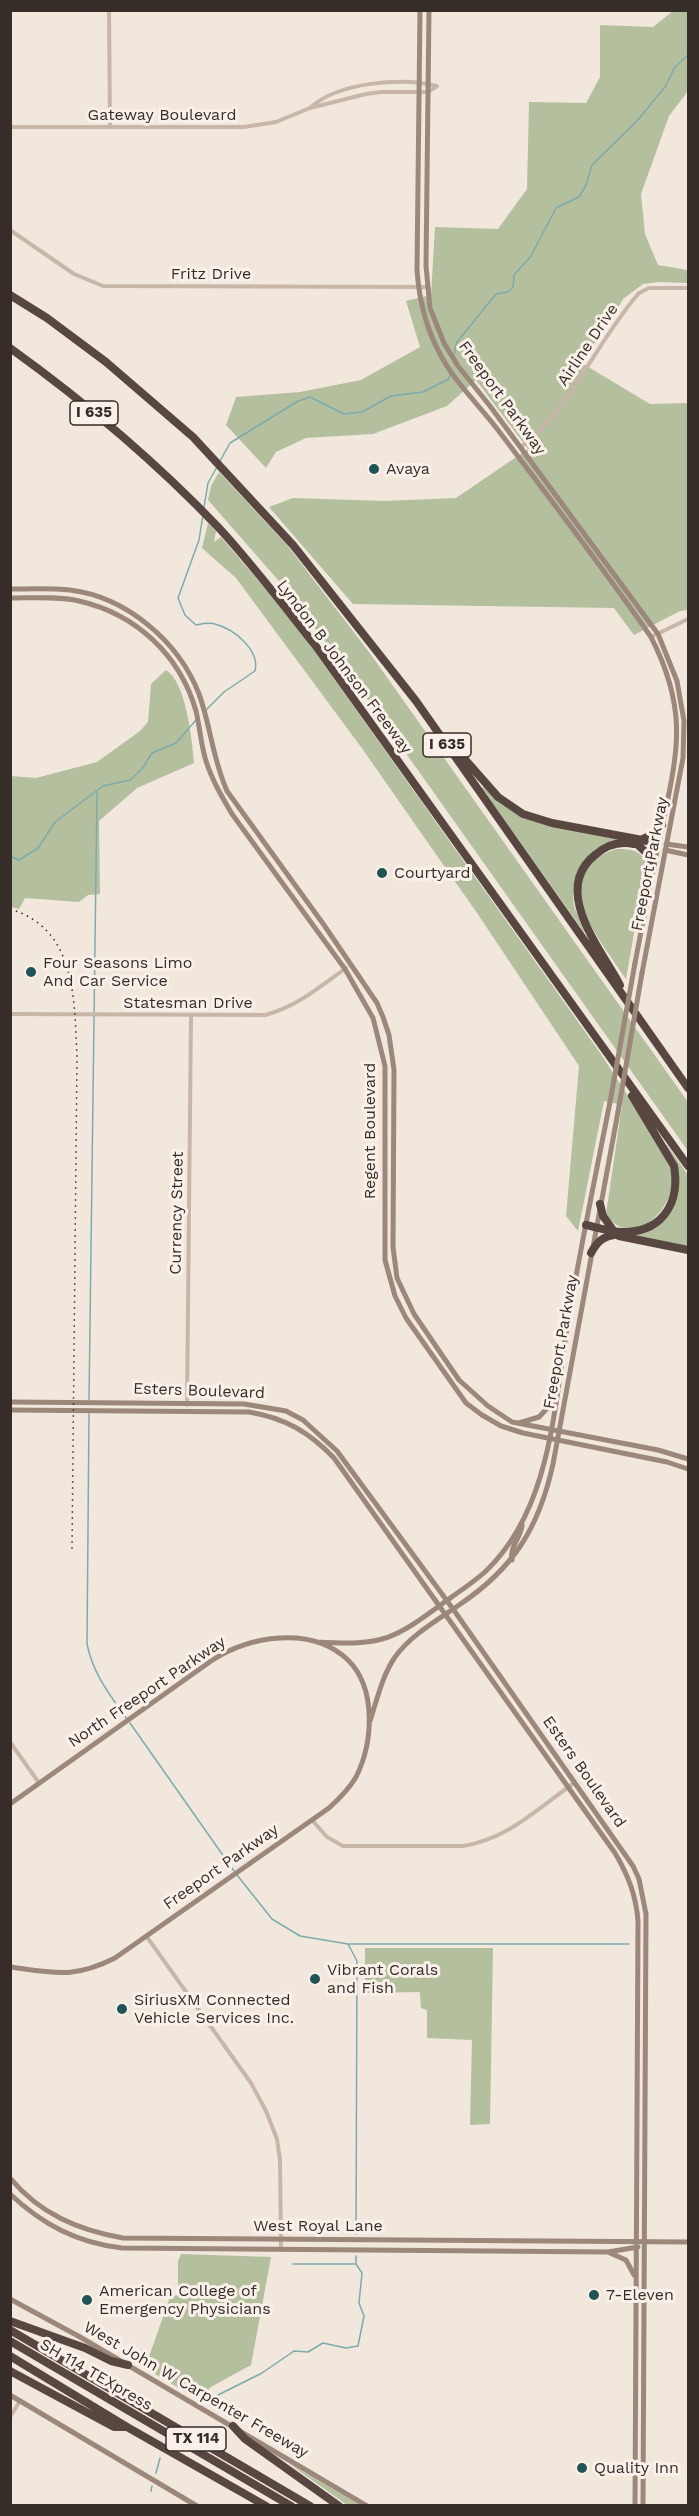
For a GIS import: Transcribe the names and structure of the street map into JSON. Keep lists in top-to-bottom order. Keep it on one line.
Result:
{"streets":{"highway":["I 635","Lyndon B Johnson Freeway","SH 114 TEXpress","TX 114"],"main road":["Freeport Parkway","Regent Boulevard","Esters Boulevard","North Freeport Parkway","West Royal Lane","West John W Carpenter Freeway"],"street":["Gateway Boulevard","Fritz Drive","Airline Drive","Statesman Drive","Currency Street"]},"crossings":[["Gateway Boulevard","Freeport Parkway"],["Fritz Drive","Freeport Parkway"],["Airline Drive","Freeport Parkway"],["Freeport Parkway","Regent Boulevard"],["Freeport Parkway","Esters Boulevard"],["Freeport Parkway","North Freeport Parkway"],["Statesman Drive","Regent Boulevard"],["Statesman Drive","Currency Street"],["Currency Street","Esters Boulevard"],["Esters Boulevard","West Royal Lane"]],"places":["Avaya","Courtyard","Four Seasons Limo And Car Service","Vibrant Corals and Fish","SiriusXM Connected Vehicle Services Inc.","7-Eleven","American College of Emergency Physicians","Quality Inn"]}
